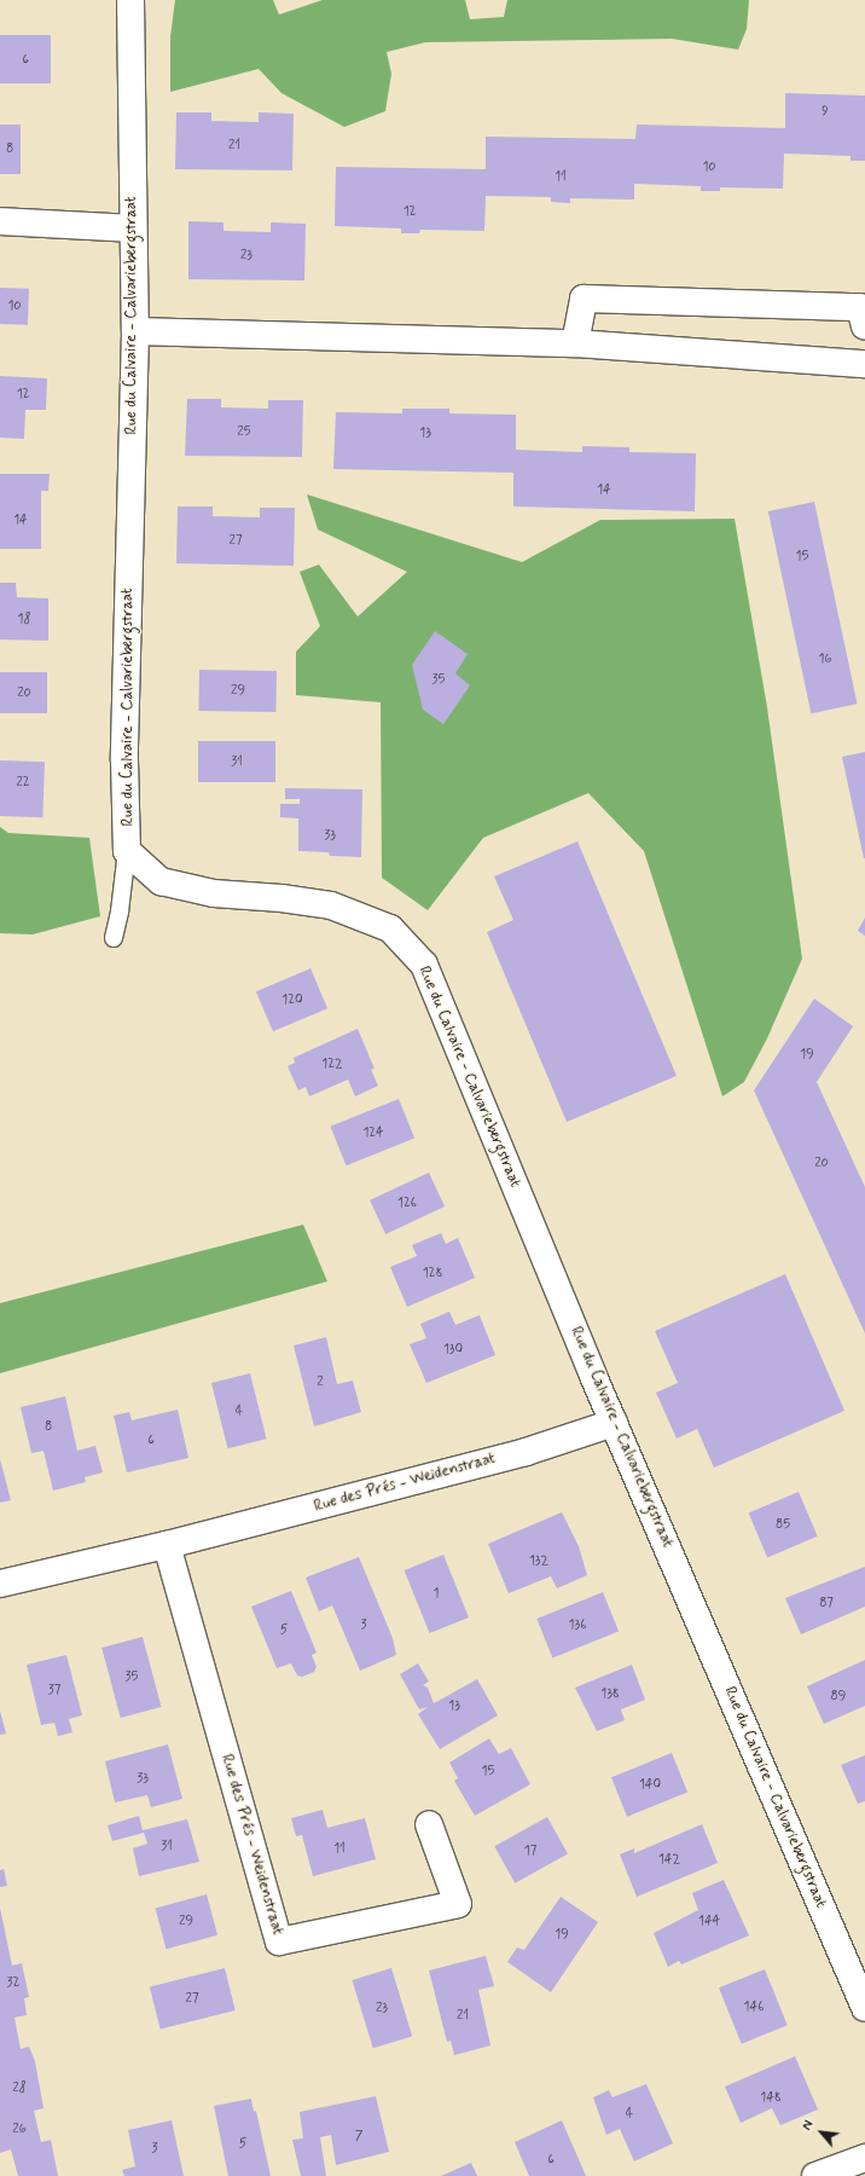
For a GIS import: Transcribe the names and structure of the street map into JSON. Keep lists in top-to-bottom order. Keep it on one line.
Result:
{"streets":{"street":["Rue du Calvaire - Calvariebergstraat","Rue des Prés - Weidenstraat"]},"crossings":[["Rue du Calvaire - Calvariebergstraat","Rue des Prés - Weidenstraat"]],"house_numbers":["6","9","21","8","10","11","12","23","10","12","25","13","14","14","27","15","18","16","35","29","20","31","22","33","120","19","122","124","20","126","128","130","2","4","8","6","85","132","1","87","3","136","5","35","37","138","89","13","15","33","140","31","11","17","142","29","144","19","32","27","146","23","21","28","148","4","26","7","5","3","6"],"north":"top left"}
